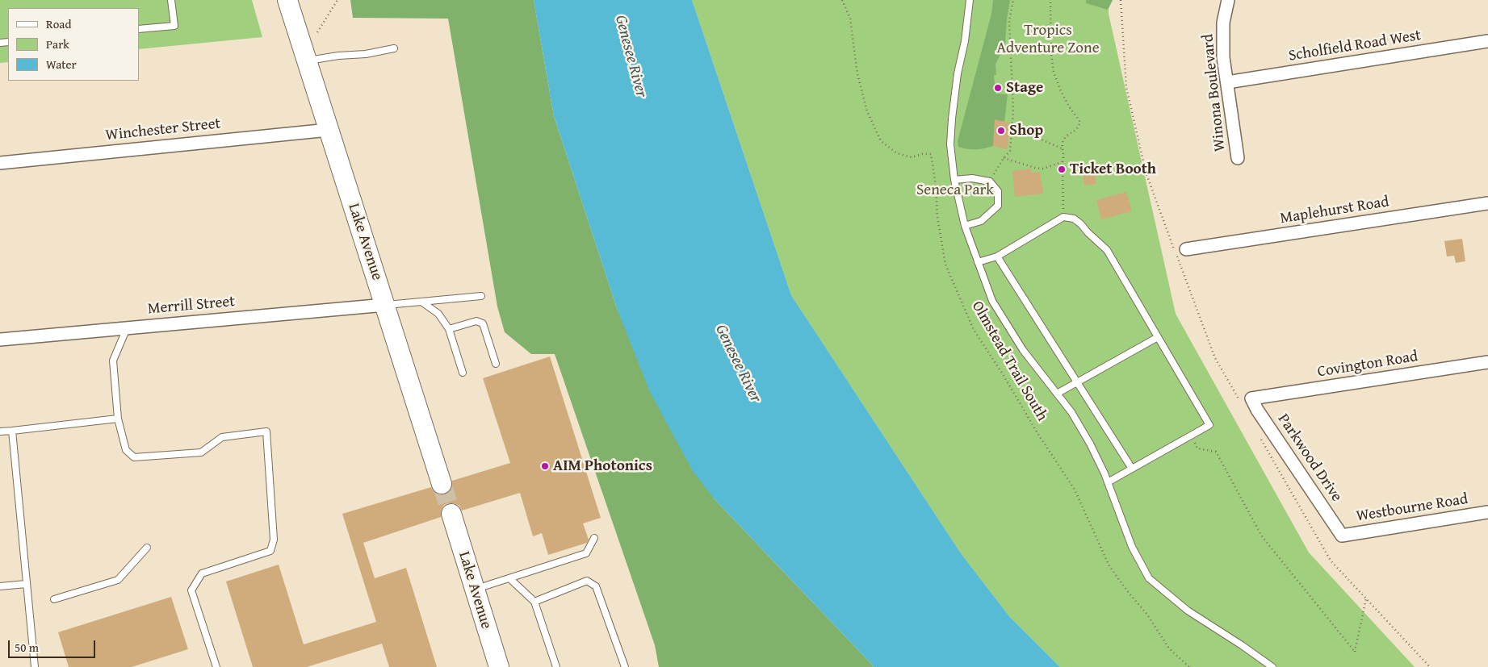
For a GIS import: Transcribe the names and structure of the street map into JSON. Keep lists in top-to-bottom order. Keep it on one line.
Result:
{"streets":{"main road":["Lake Avenue"],"street":["Scholfield Road West","Winona Boulevard","Winchester Street","Maplehurst Road","Merrill Street","Covington Road","Parkwood Drive","Westbourne Road"],"path":["Olmstead Trail South"]},"crossings":[["Scholfield Road West","Winona Boulevard"],["Winchester Street","Lake Avenue"],["Lake Avenue","Merrill Street"],["Covington Road","Parkwood Drive"],["Parkwood Drive","Westbourne Road"]],"water":["Genesee River"],"parks":["Tropics Adventure Zone","Seneca Park"],"places":["Stage","Shop","Ticket Booth","AIM Photonics"],"legend":["Road","Park","Water"],"scale_bar":"50 m"}
